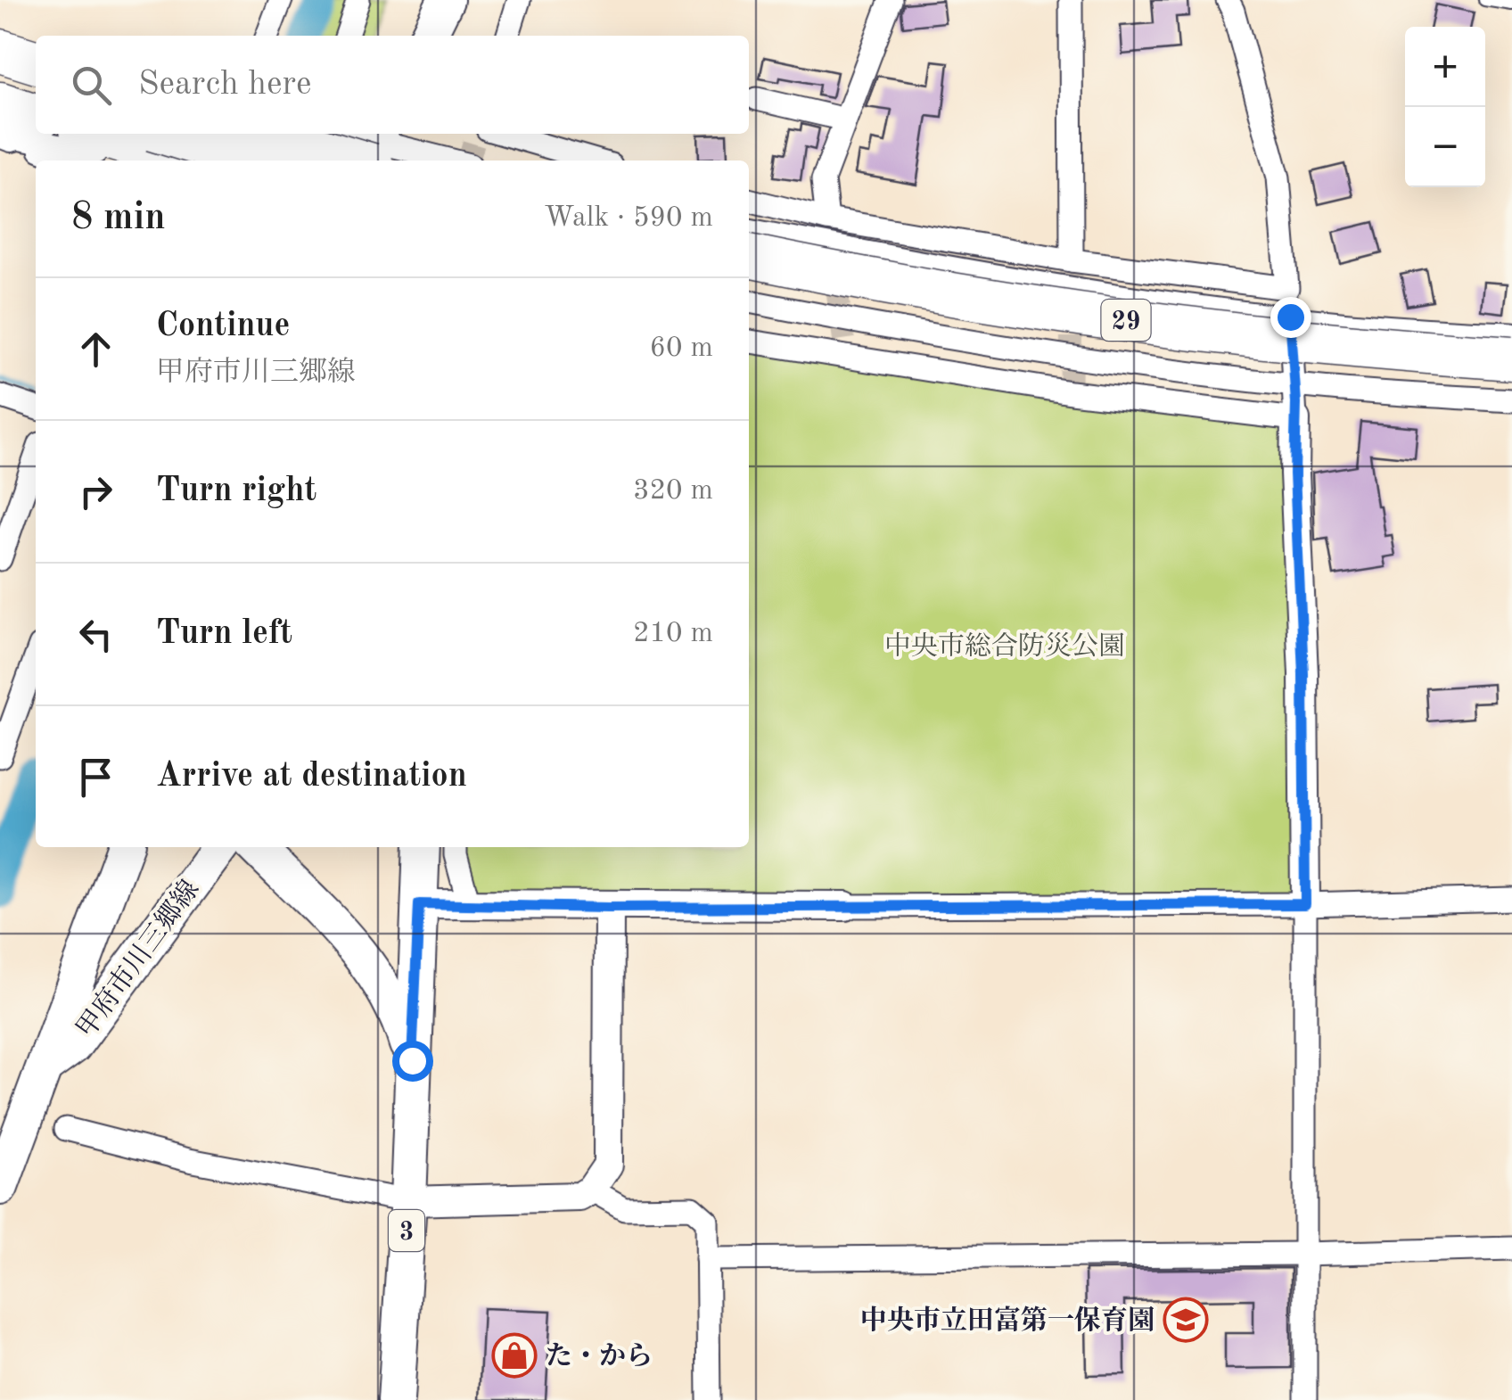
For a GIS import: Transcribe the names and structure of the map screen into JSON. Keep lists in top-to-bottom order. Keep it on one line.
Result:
{"streets":{"highway":["29"],"main road":["甲府市川三郷線","3"]},"parks":["中央市総合防災公園"],"places":{"school or university":["中央市立田富第一保育園"],"shop":["た・から"]},"page":{"map_buttons":["+","−"],"search":"Search here","heading":["8 min","Walk · 590 m"],"list":[["Continue","甲府市川三郷線","60 m"],["Turn right","320 m"],["Turn left","210 m"],"Arrive at destination"]}}
